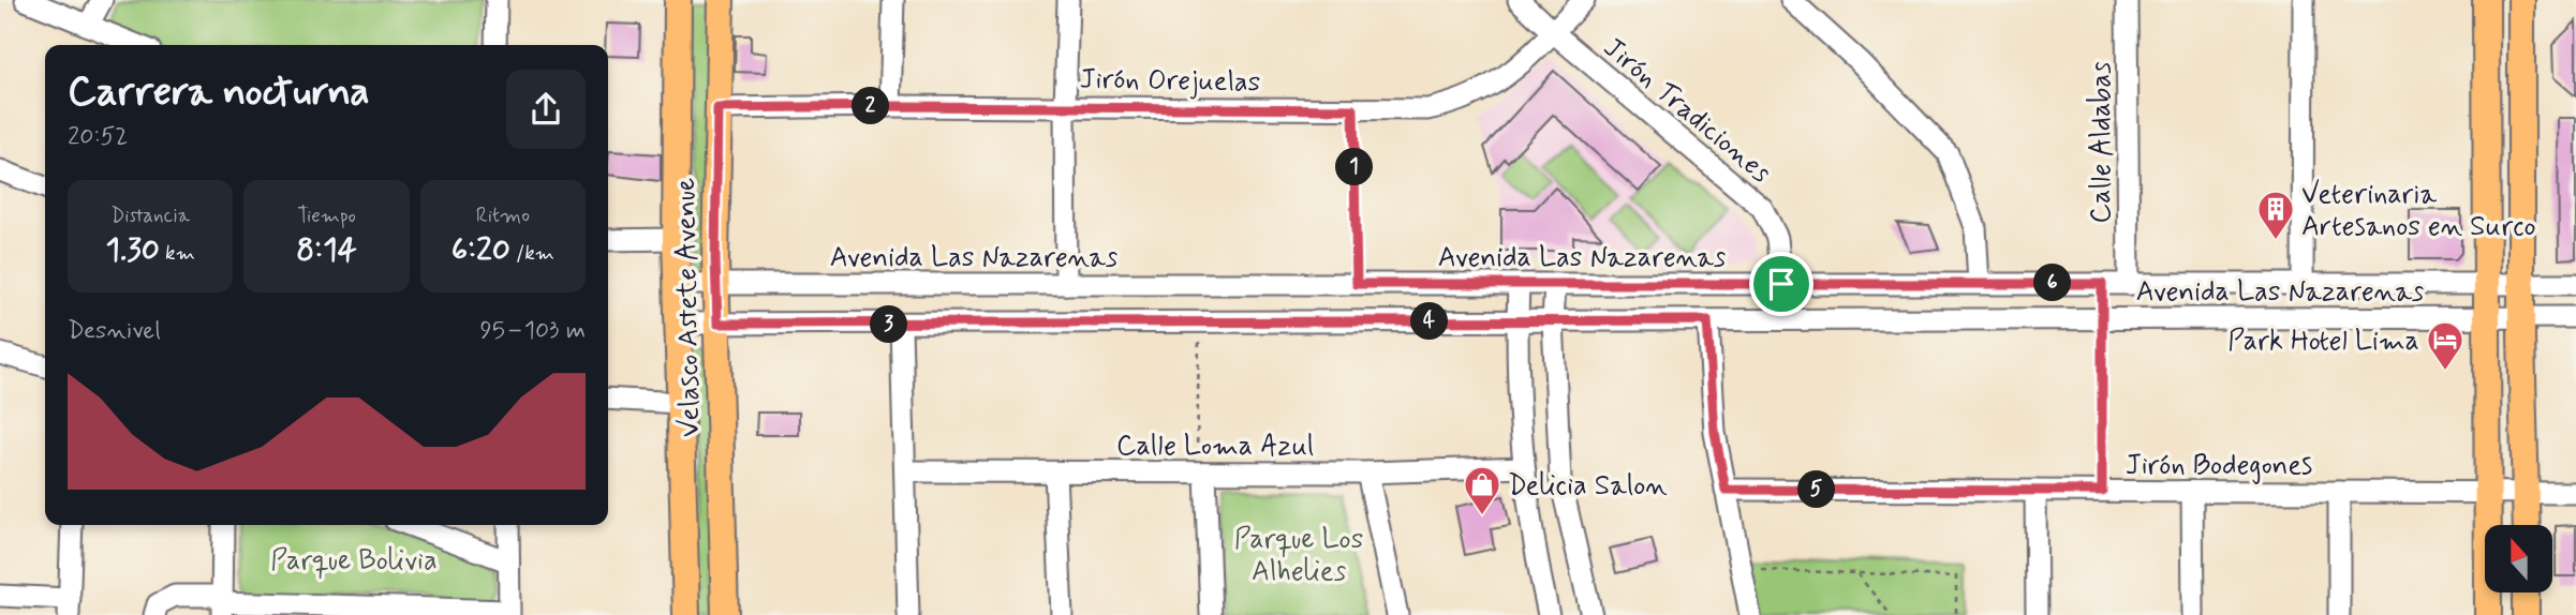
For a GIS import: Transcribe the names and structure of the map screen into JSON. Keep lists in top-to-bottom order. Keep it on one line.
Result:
{"streets":{"main road":["Velasco Astete Avenue"],"street":["Jirón Orejuelas","Jirón Tradiciones","Calle Aldabas","Avenida Las Nazarenas","Calle Loma Azul","Jirón Bodegones"]},"crossings":[["Jirón Orejuelas","Jirón Tradiciones"],["Jirón Orejuelas","Velasco Astete Avenue"],["Jirón Tradiciones","Avenida Las Nazarenas"],["Calle Aldabas","Avenida Las Nazarenas"],["Avenida Las Nazarenas","Velasco Astete Avenue"]],"parks":["Parque Los Alhelies","Parque Bolivia"],"places":{"building":["Veterinaria Artesanos en Surco"],"hotel":["Park Hotel Lima"],"shop":["Delicia Salon"]},"north":"top","page":{"heading":["Carrera nocturna","20:52"],"pins":["2","1","6","4","3","5"],"stats":[["Distancia","1.30 km"],["Tiempo","8:14"],["Ritmo","6:20 /km"]],"chart":["Desnivel","95–103 m"]}}
